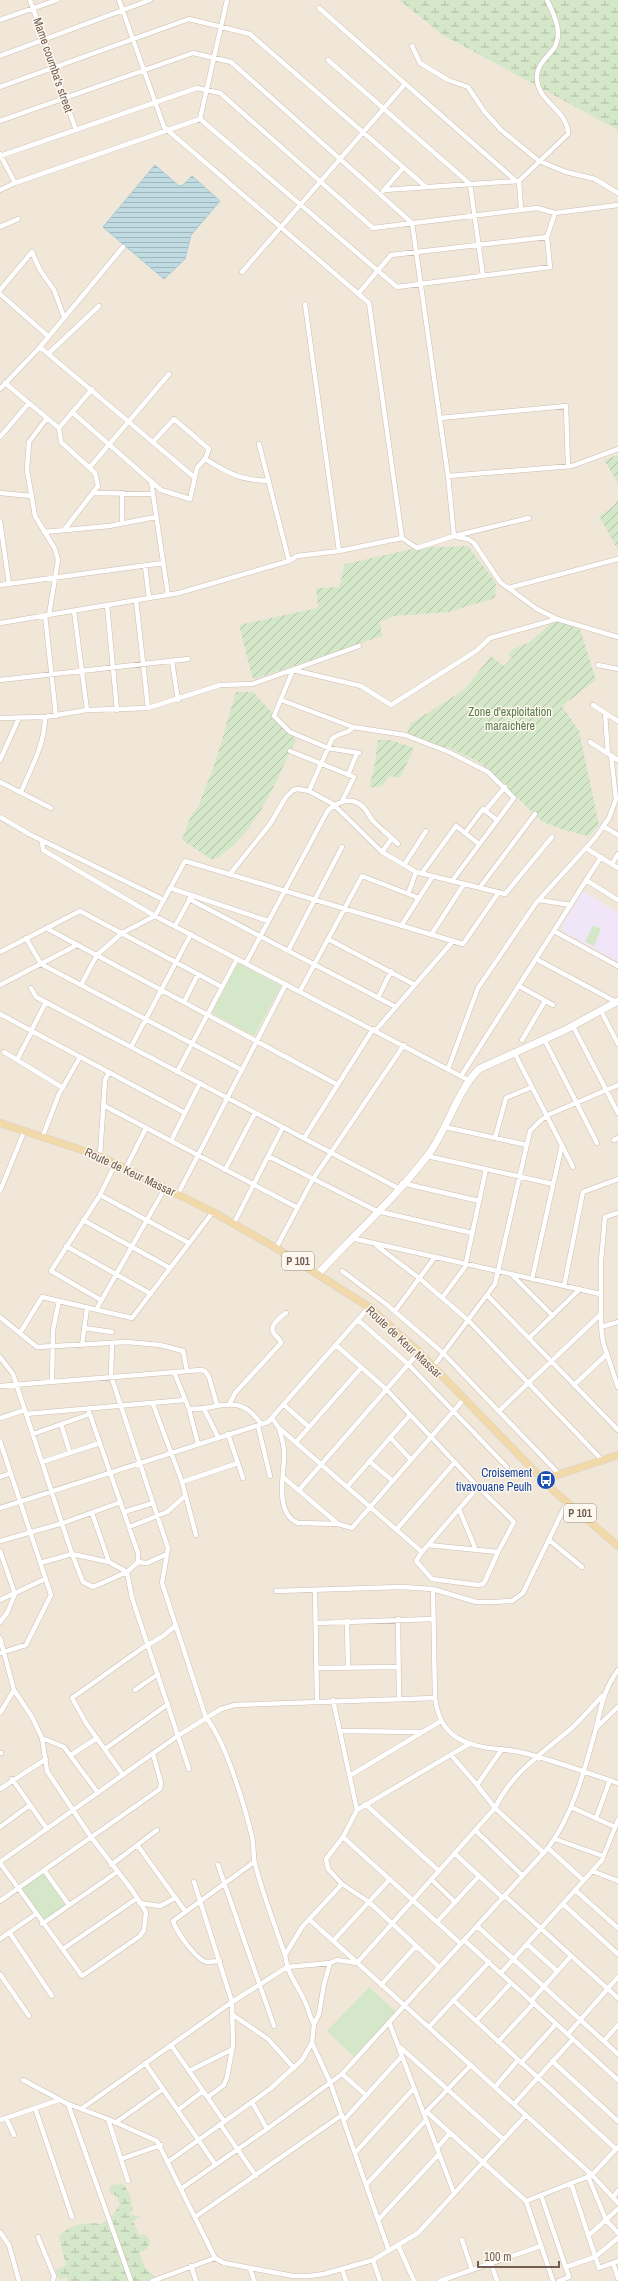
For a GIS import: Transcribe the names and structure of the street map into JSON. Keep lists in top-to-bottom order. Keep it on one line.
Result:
{"streets":{"main road":["Route de Keur Massar","P 101"],"street":["Mame coumba's street"]},"parks":["Zone d'exploitation maraichère"],"places":{"bus stop":["Croisement tivavouane Peulh"]},"scale_bar":"100 m"}
